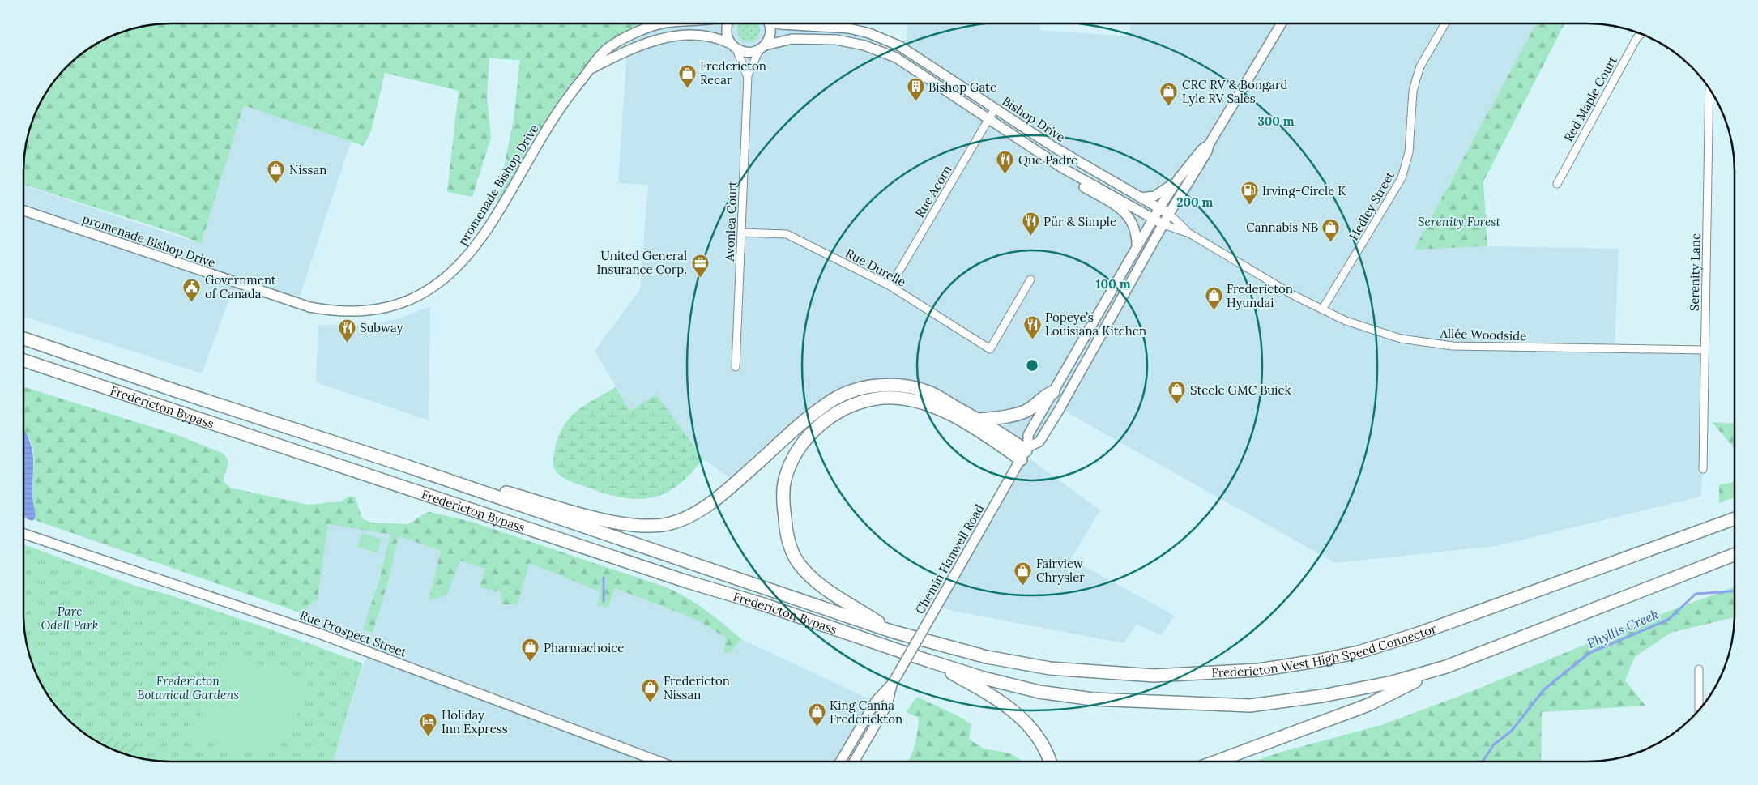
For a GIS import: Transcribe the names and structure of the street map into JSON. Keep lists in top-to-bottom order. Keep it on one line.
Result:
{"streets":{"highway":["Fredericton Bypass","Fredericton West High Speed Connector"],"main road":["Bishop Drive","promenade Bishop Drive","Chemin Hanwell Road","Rue Prospect Street"],"street":["Red Maple Court","Rue Acorn","Hedley Street","Avonlea Court","Rue Durelle","Serenity Lane","Allée Woodside"]},"crossings":[["Bishop Drive","Rue Acorn"],["Bishop Drive","Avonlea Court"],["Bishop Drive","Chemin Hanwell Road"],["Rue Acorn","Rue Durelle"],["Hedley Street","Allée Woodside"],["Avonlea Court","Rue Durelle"],["Serenity Lane","Allée Woodside"],["Fredericton Bypass","Fredericton West High Speed Connector"]],"water":["Phyllis Creek"],"parks":["Serenity Forest","Parc Odell Park","Fredericton Botanical Gardens"],"places":{"shop":["Fredericton Recar","CRC RV & Bongard Lyle RV Sales","Nissan","Cannabis NB","Fredericton Hyundai","Steele GMC Buick","Fairview Chrysler","Pharmachoice","Fredericton Nissan","King Canna Frederickton"],"building":["Bishop Gate"],"restaurant":["Que Padre","Pür & Simple","Popeye’s Louisiana Kitchen","Subway"],"fuel station":["Irving-Circle K"],"office":["United General Insurance Corp."],"public building":["Government of Canada"],"hotel":["Holiday Inn Express"]},"rings":["300 m","200 m","100 m"]}
